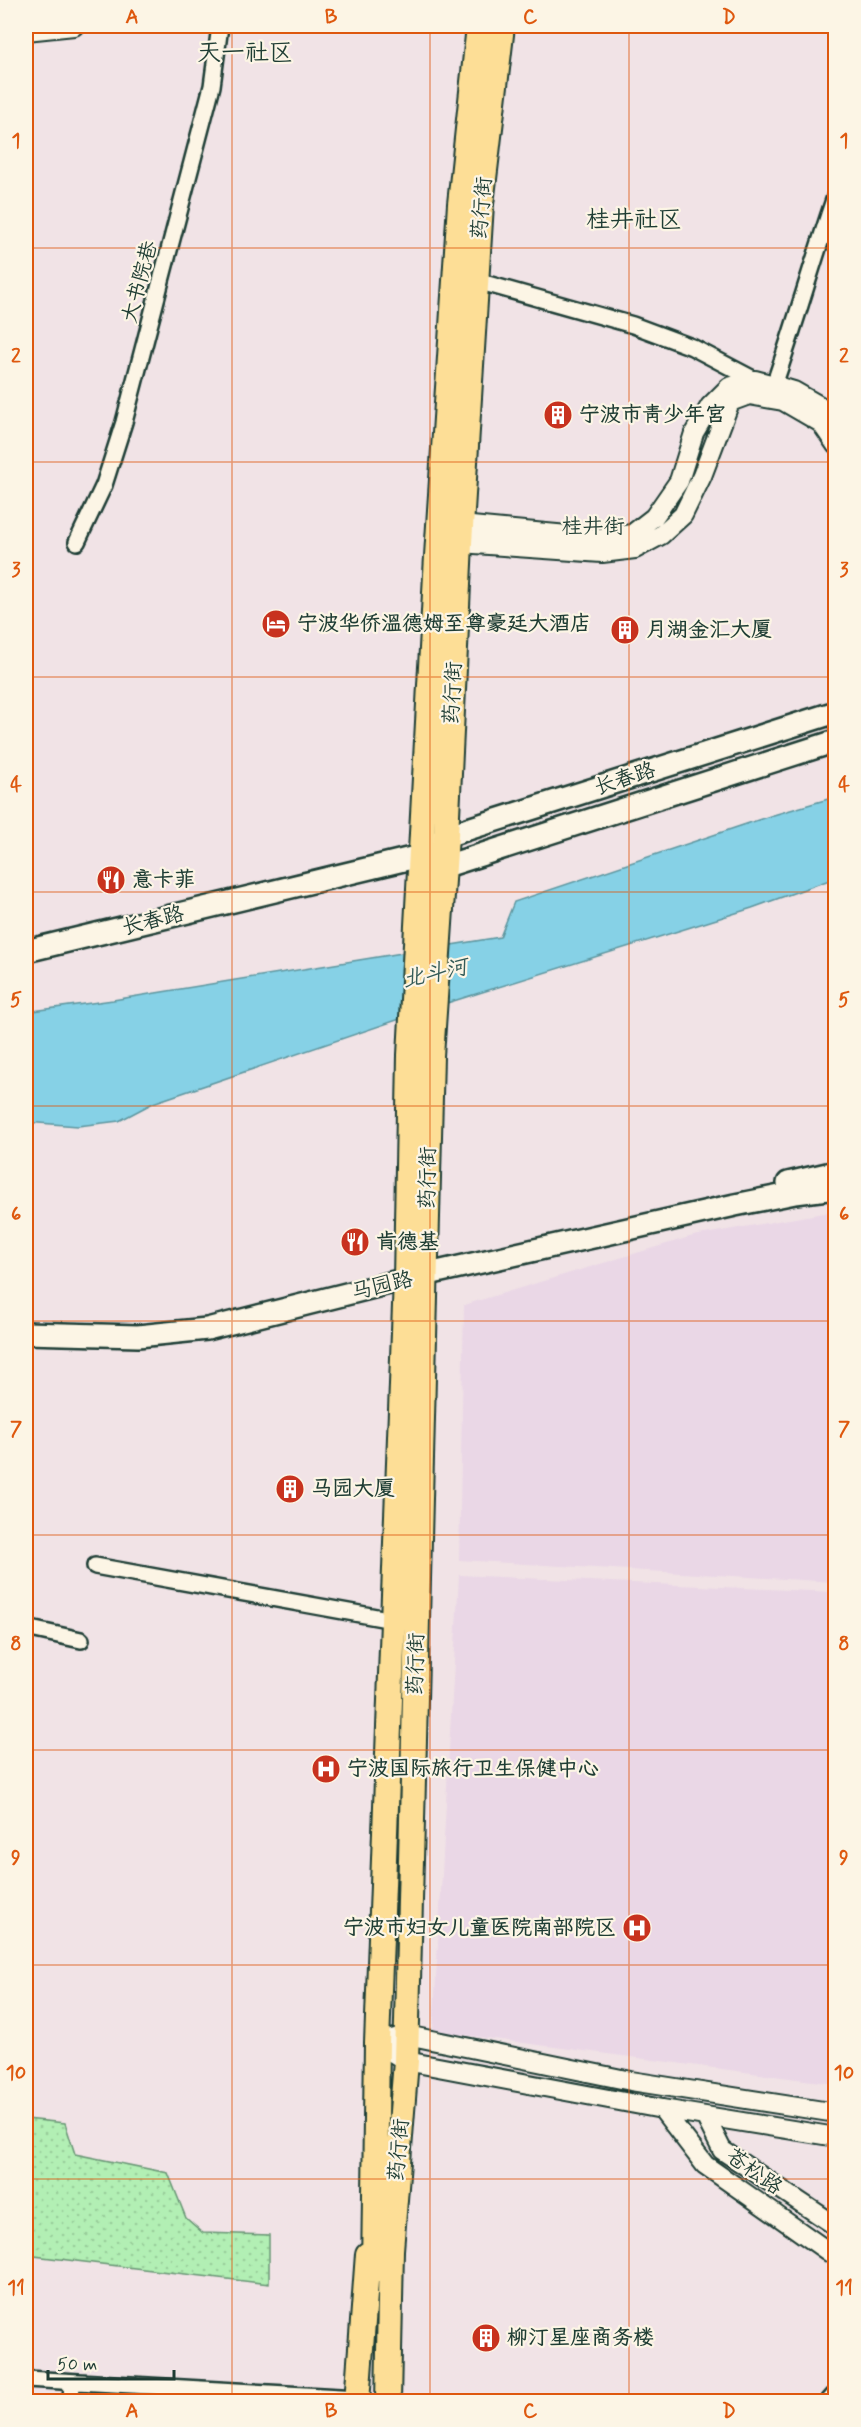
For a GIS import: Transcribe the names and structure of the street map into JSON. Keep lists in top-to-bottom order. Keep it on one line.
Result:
{"streets":{"main road":["药行街","长春路","马园路"],"street":["大书院巷","桂井街","苍松路"]},"crossings":[["药行街","桂井街"],["药行街","长春路"],["药行街","马园路"]],"districts":["天一社区","桂井社区"],"water":["北斗河"],"places":{"building":["宁波市青少年宫","月湖金汇大厦","马园大厦","柳汀星座商务楼"],"hotel":["宁波华侨温德姆至尊豪廷大酒店"],"restaurant":["意卡菲","肯德基"],"hospital":["宁波国际旅行卫生保健中心","宁波市妇女儿童医院南部院区"]},"scale_bar":"50 m","grid":{"columns":["A","B","C","D"],"rows":["1","2","3","4","5","6","7","8","9","10","11"]}}
